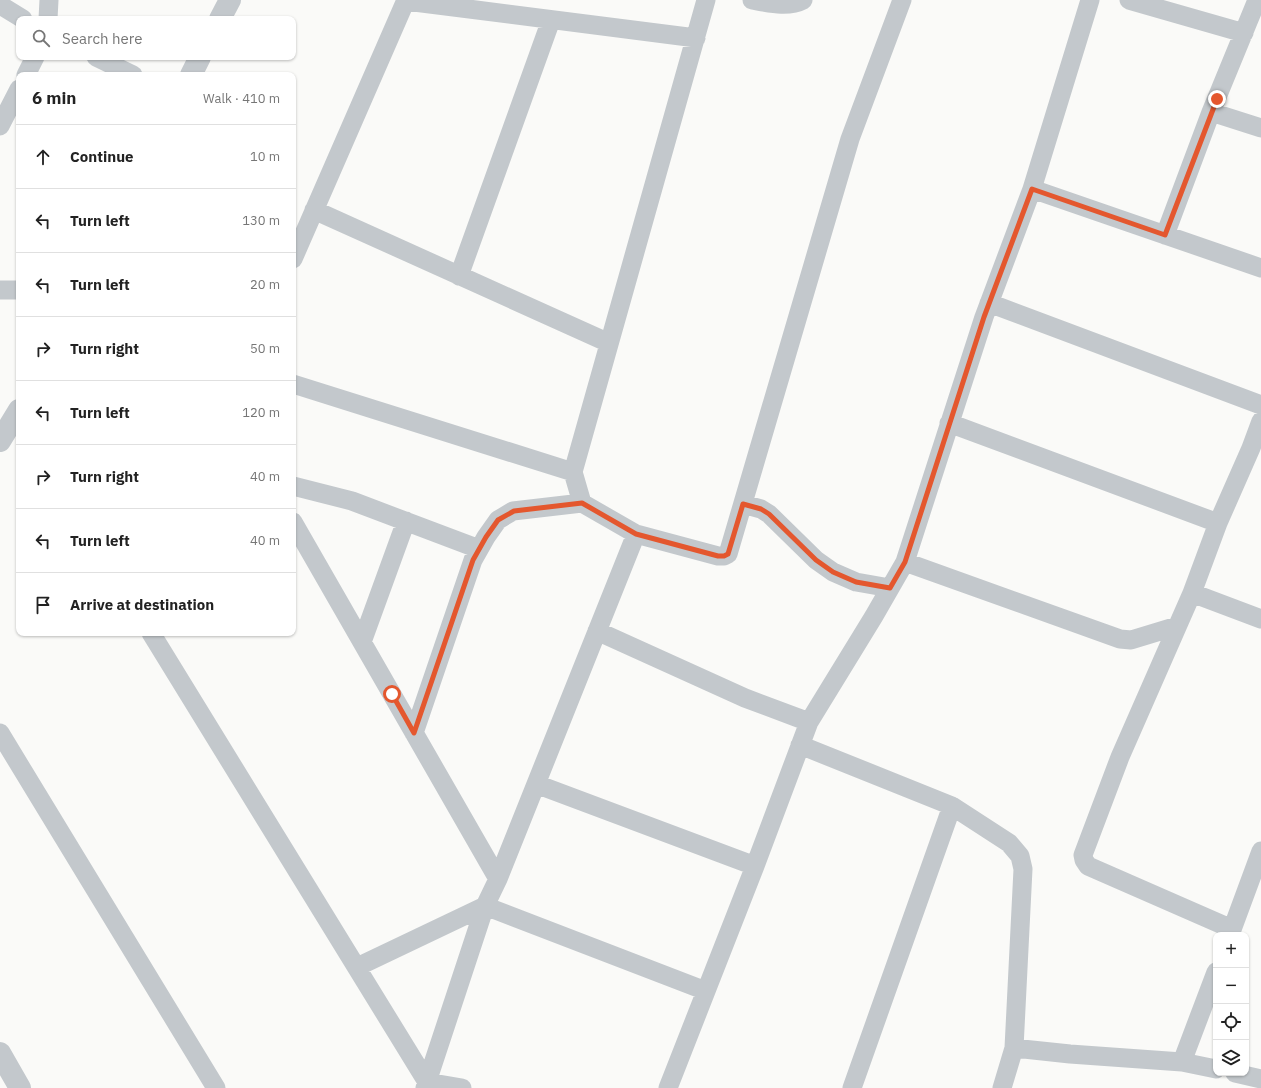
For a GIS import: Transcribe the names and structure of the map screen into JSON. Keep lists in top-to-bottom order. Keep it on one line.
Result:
{"page":{"search":"Search here","heading":["6 min","Walk · 410 m"],"list":[["Continue","10 m"],["Turn left","130 m"],["Turn left","20 m"],["Turn right","50 m"],["Turn left","120 m"],["Turn right","40 m"],["Turn left","40 m"],"Arrive at destination"],"map_buttons":["+","−"]}}
